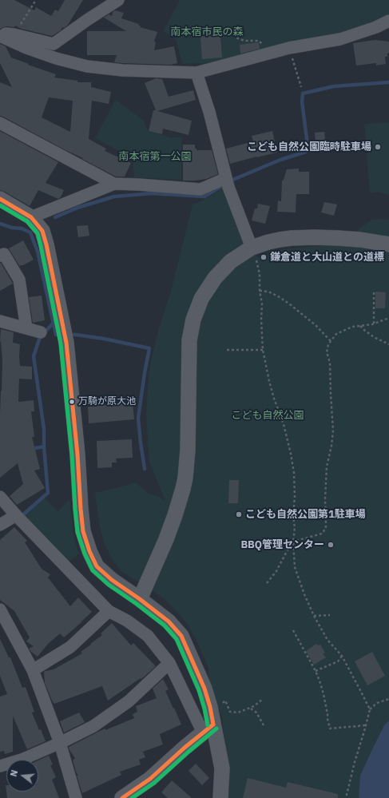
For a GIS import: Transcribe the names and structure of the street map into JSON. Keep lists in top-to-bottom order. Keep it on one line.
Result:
{"parks":["南本宿市民の森","南本宿第一公園","こども自然公園"],"places":["こども自然公園臨時駐車場","鎌倉道と大山道との道標","万騎が原大池","こども自然公園第1駐車場","BBQ管理センター"],"north":"left"}
